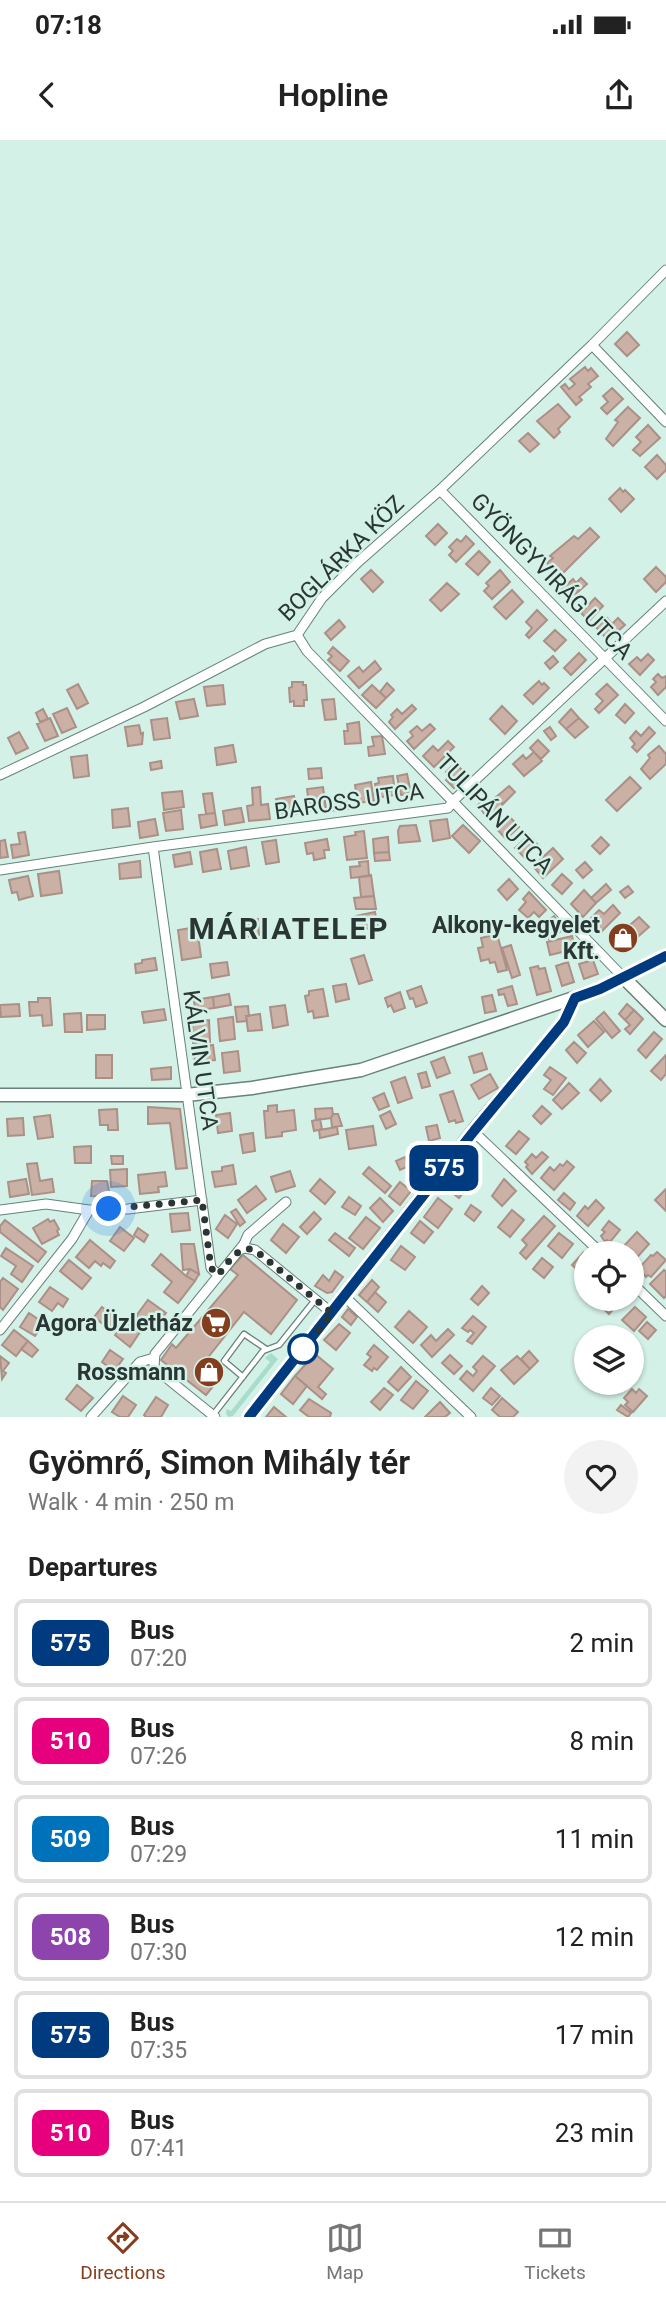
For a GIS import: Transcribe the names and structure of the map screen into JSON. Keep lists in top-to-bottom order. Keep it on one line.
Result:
{"streets":{"main road":["TULIPÁN UTCA"],"street":["BOGLÁRKA KÖZ","GYÖNGYVIRÁG UTCA","BAROSS UTCA","KÁLVIN UTCA"]},"crossings":[["BOGLÁRKA KÖZ","GYÖNGYVIRÁG UTCA"],["BOGLÁRKA KÖZ","TULIPÁN UTCA"],["GYÖNGYVIRÁG UTCA","BAROSS UTCA"],["BAROSS UTCA","TULIPÁN UTCA"],["BAROSS UTCA","KÁLVIN UTCA"]],"districts":["MÁRIATELEP"],"places":{"shop":["Alkony-kegyelet Kft.","Rossmann"],"supermarket":["Agora Üzletház"]},"lines":["bus line 575"],"page":{"status":"07:18","header":"Hopline","on_map":"575","heading":[["Gyömrő, Simon Mihály tér","Walk · 4 min · 250 m"],"Departures"],"list":[{"mark":"575","name":"Bus","note":"07:20","value":"2 min"},{"mark":"510","name":"Bus","note":"07:26","value":"8 min"},{"mark":"509","name":"Bus","note":"07:29","value":"11 min"},{"mark":"508","name":"Bus","note":"07:30","value":"12 min"},{"mark":"575","name":"Bus","note":"07:35","value":"17 min"},{"mark":"510","name":"Bus","note":"07:41","value":"23 min"}],"tabs":["Directions","Map","Tickets"]}}
